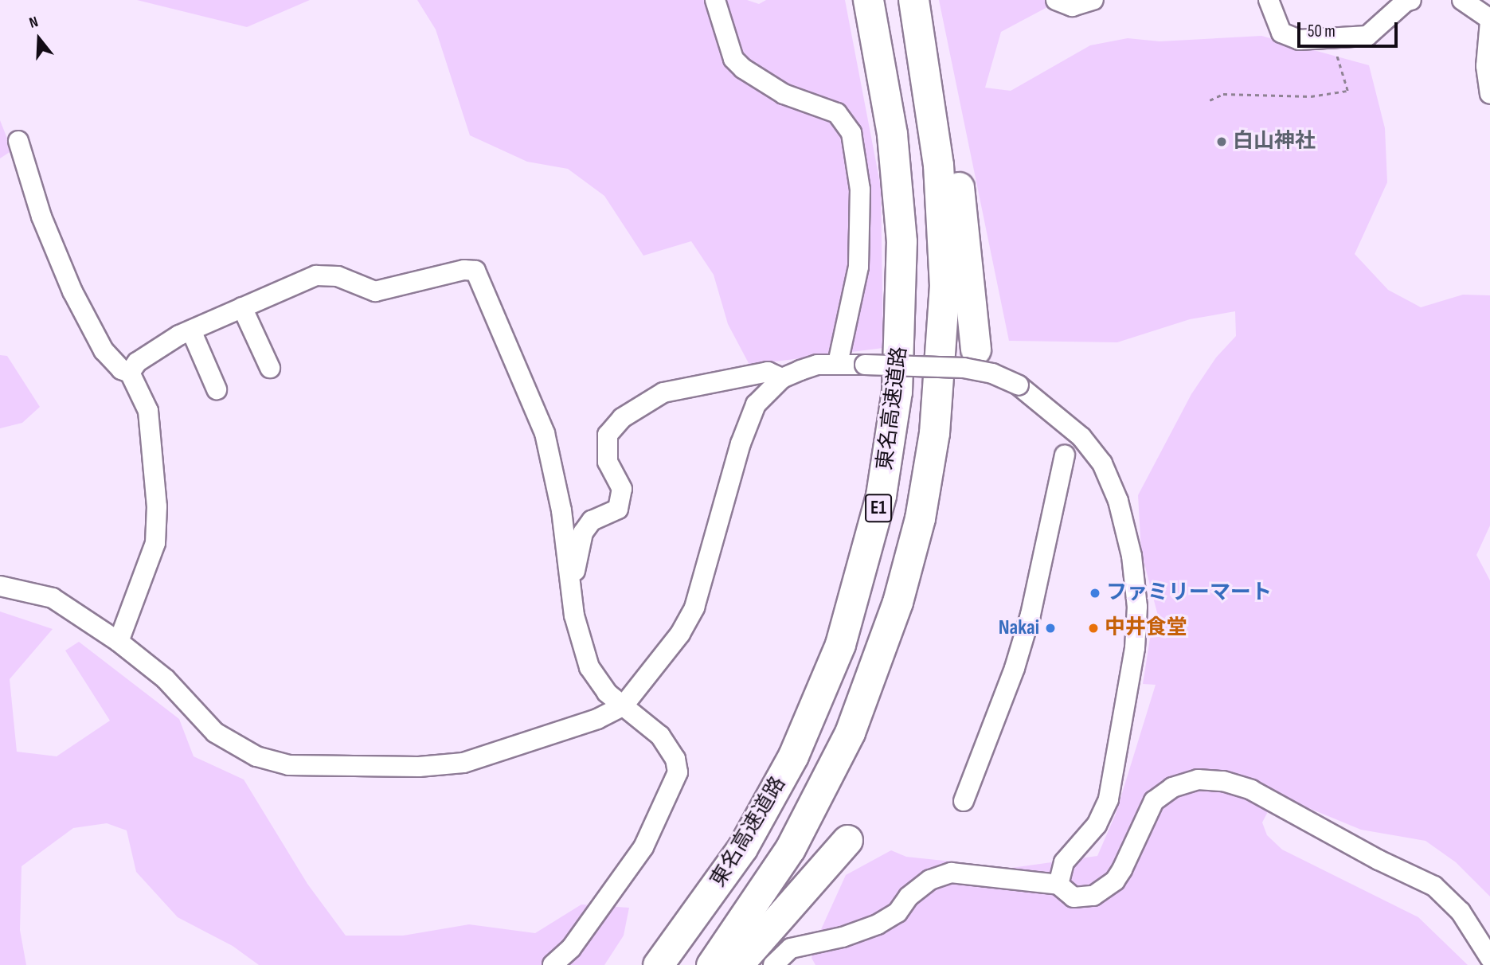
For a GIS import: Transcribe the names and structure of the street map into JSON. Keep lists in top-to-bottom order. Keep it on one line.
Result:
{"streets":{"highway":["東名高速道路","E1"]},"places":["白山神社","ファミリーマート","Nakai","中井食堂"],"scale_bar":"50 m","north":"top"}
